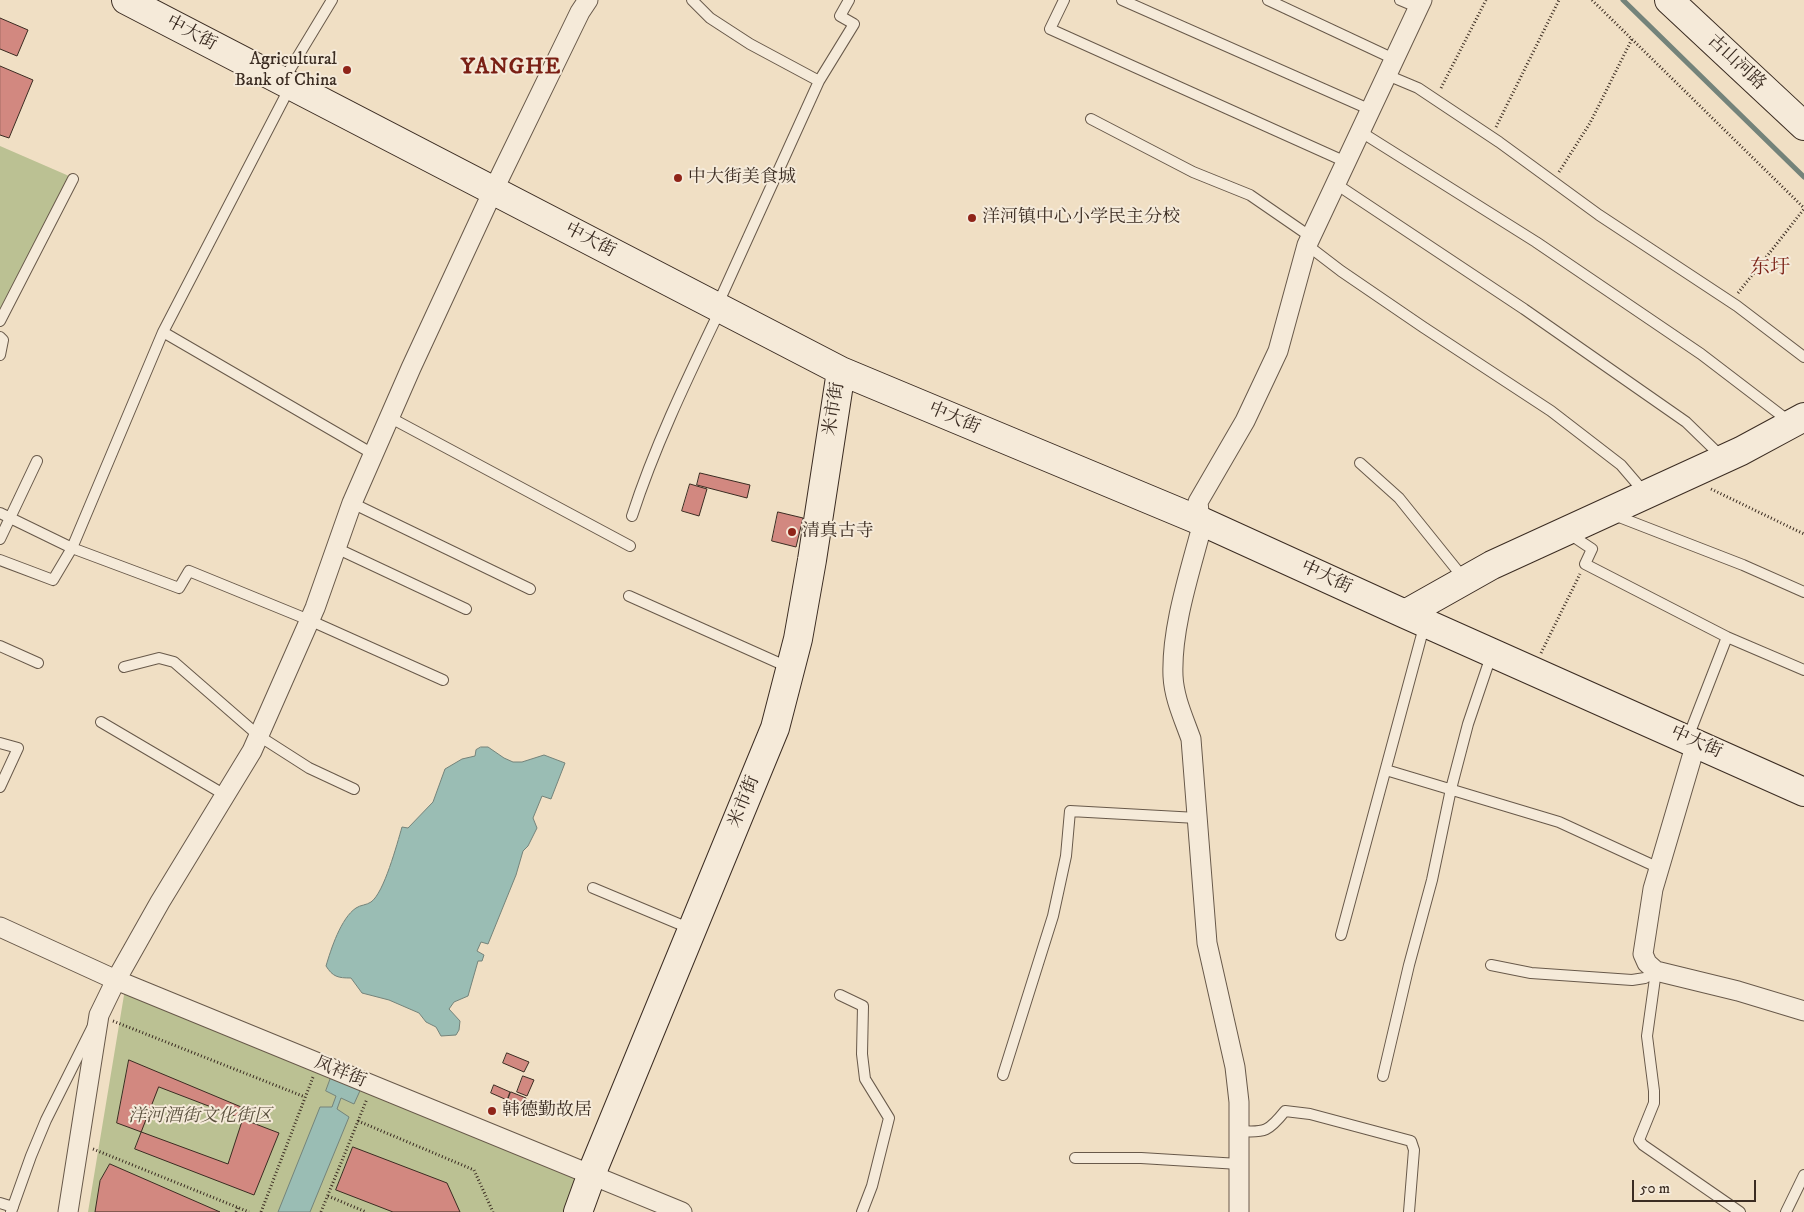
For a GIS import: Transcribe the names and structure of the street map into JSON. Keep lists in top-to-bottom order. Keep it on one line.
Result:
{"streets":{"street":["中大街","古山河路","米市街","凤祥街"]},"crossings":[["中大街","米市街"],["米市街","凤祥街"]],"districts":["YANGHE","东圩"],"parks":["洋河酒街文化街区"],"places":["Agricultural Bank of China","中大街美食城","洋河镇中心小学民主分校","清真古寺","韩德勤故居"],"scale_bar":"50 m"}
